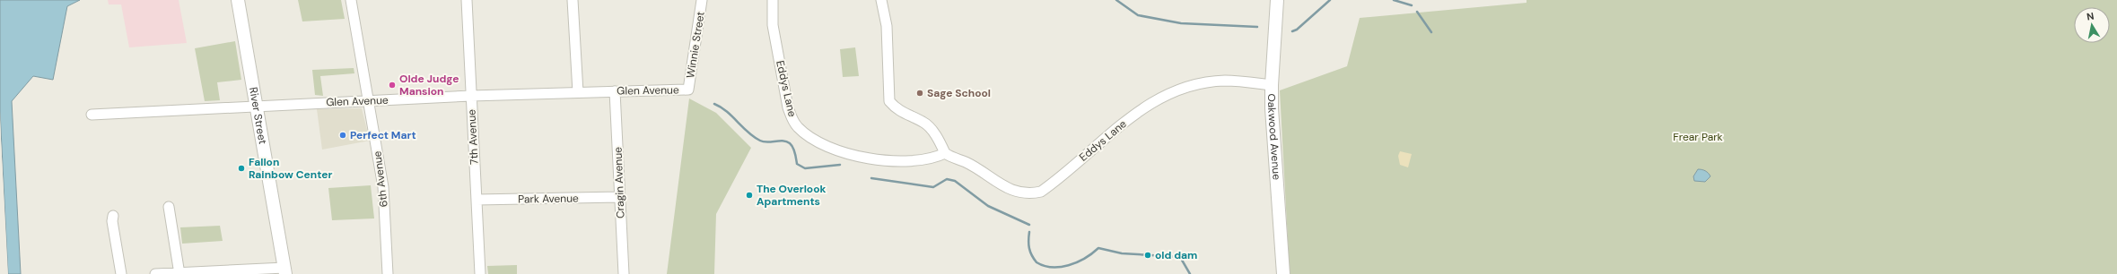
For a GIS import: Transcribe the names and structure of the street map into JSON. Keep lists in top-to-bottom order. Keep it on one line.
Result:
{"streets":{"main road":["River Street","Oakwood Avenue"],"street":["Winnie Street","Eddys Lane","Glen Avenue","7th Avenue","6th Avenue","Cragin Avenue","Park Avenue"]},"crossings":[["Winnie Street","Glen Avenue"],["Eddys Lane","Oakwood Avenue"],["Glen Avenue","River Street"],["Glen Avenue","7th Avenue"],["Glen Avenue","6th Avenue"],["Glen Avenue","Cragin Avenue"],["7th Avenue","Park Avenue"],["Cragin Avenue","Park Avenue"]],"parks":["Frear Park"],"places":["Olde Judge Mansion","Sage School","Perfect Mart","Fallon Rainbow Center","The Overlook Apartments","old dam"],"north":"top"}
